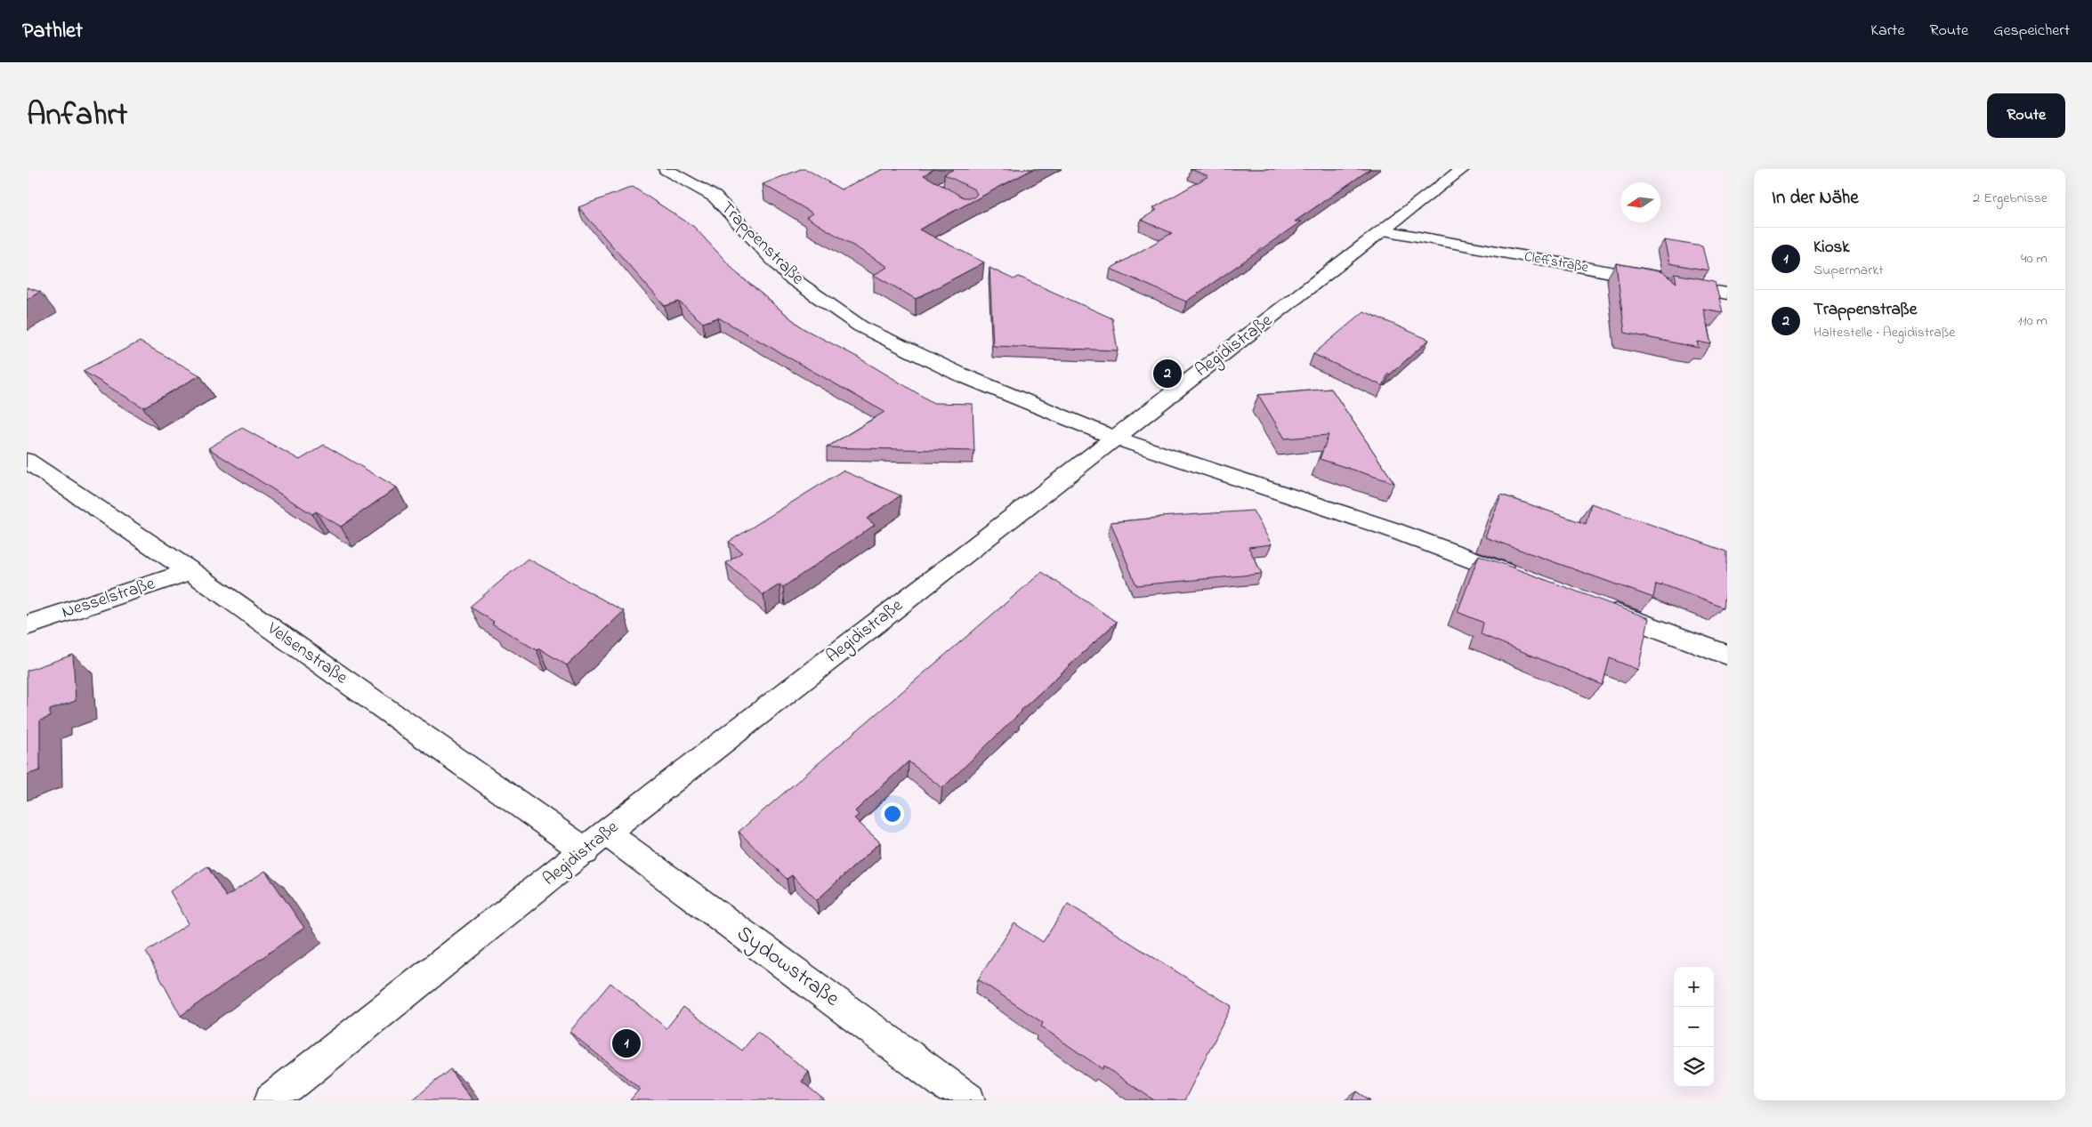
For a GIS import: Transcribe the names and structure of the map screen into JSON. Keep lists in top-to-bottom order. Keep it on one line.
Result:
{"streets":{"street":["Trappenstraße","Cleffstraße","Aegidistraße","Nesselstraße","Velsenstraße","Sydowstraße"]},"crossings":[["Trappenstraße","Aegidistraße"],["Cleffstraße","Aegidistraße"],["Aegidistraße","Velsenstraße"],["Aegidistraße","Sydowstraße"],["Nesselstraße","Velsenstraße"],["Velsenstraße","Sydowstraße"]],"north":"left","page":{"header":"Pathlet","nav":["Karte","Route","Gespeichert"],"title":"Anfahrt","buttons":"Route","heading":["In der Nähe","2 Ergebnisse"],"list":[{"mark":"1","name":"Kiosk","note":"Supermarkt","value":"40 m"},{"mark":"2","name":"Trappenstraße","note":"Haltestelle · Aegidistraße","value":"110 m"}],"pins":["2","1"],"map_buttons":["+","−"]}}
